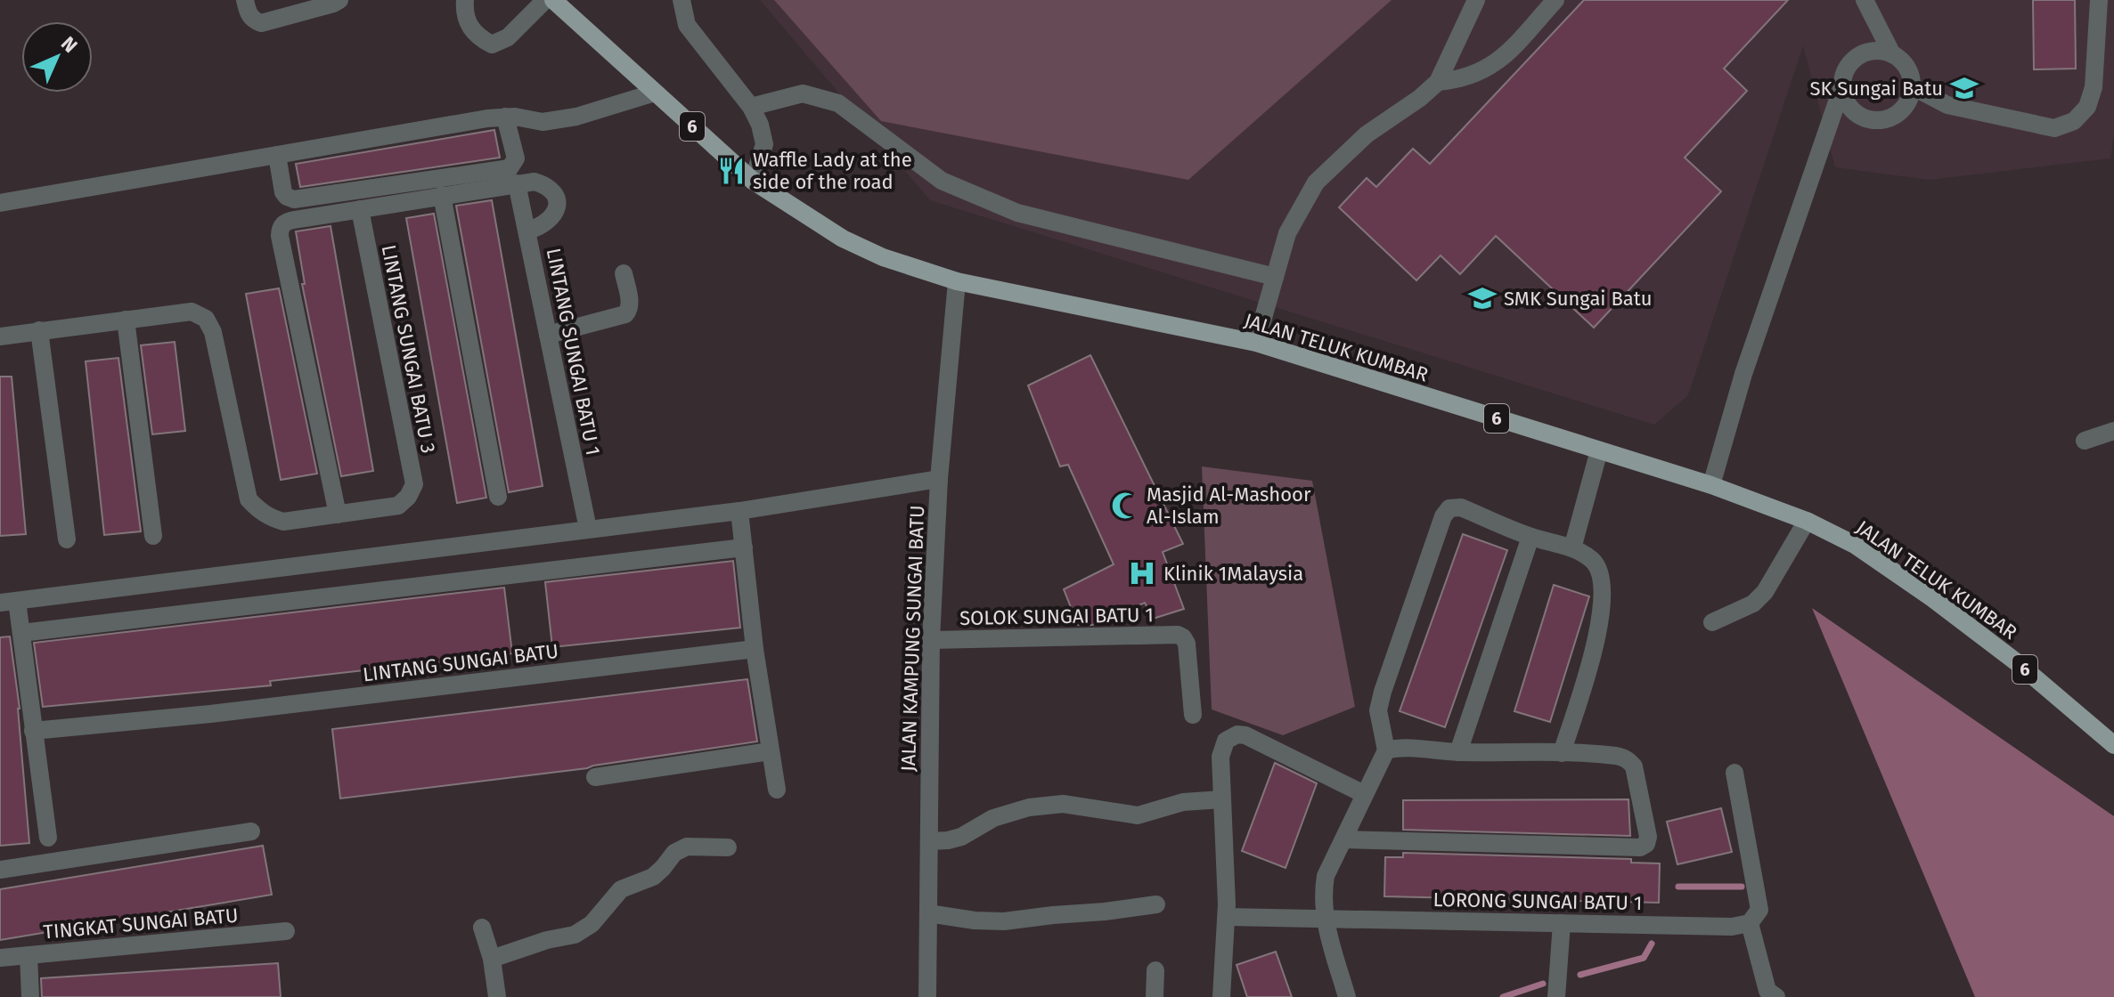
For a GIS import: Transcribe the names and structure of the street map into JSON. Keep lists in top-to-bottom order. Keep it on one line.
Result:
{"streets":{"main road":["6","JALAN TELUK KUMBAR"],"street":["LINTANG SUNGAI BATU 3","LINTANG SUNGAI BATU 1","SOLOK SUNGAI BATU 1","JALAN KAMPUNG SUNGAI BATU","LINTANG SUNGAI BATU","LORONG SUNGAI BATU 1","TINGKAT SUNGAI BATU"]},"crossings":[["JALAN TELUK KUMBAR","JALAN KAMPUNG SUNGAI BATU"],["SOLOK SUNGAI BATU 1","JALAN KAMPUNG SUNGAI BATU"]],"places":{"school or university":["SK Sungai Batu","SMK Sungai Batu"],"restaurant":["Waffle Lady at the side of the road"],"mosque":["Masjid Al-Mashoor Al-Islam"],"hospital":["Klinik 1Malaysia"]},"north":"top right"}
